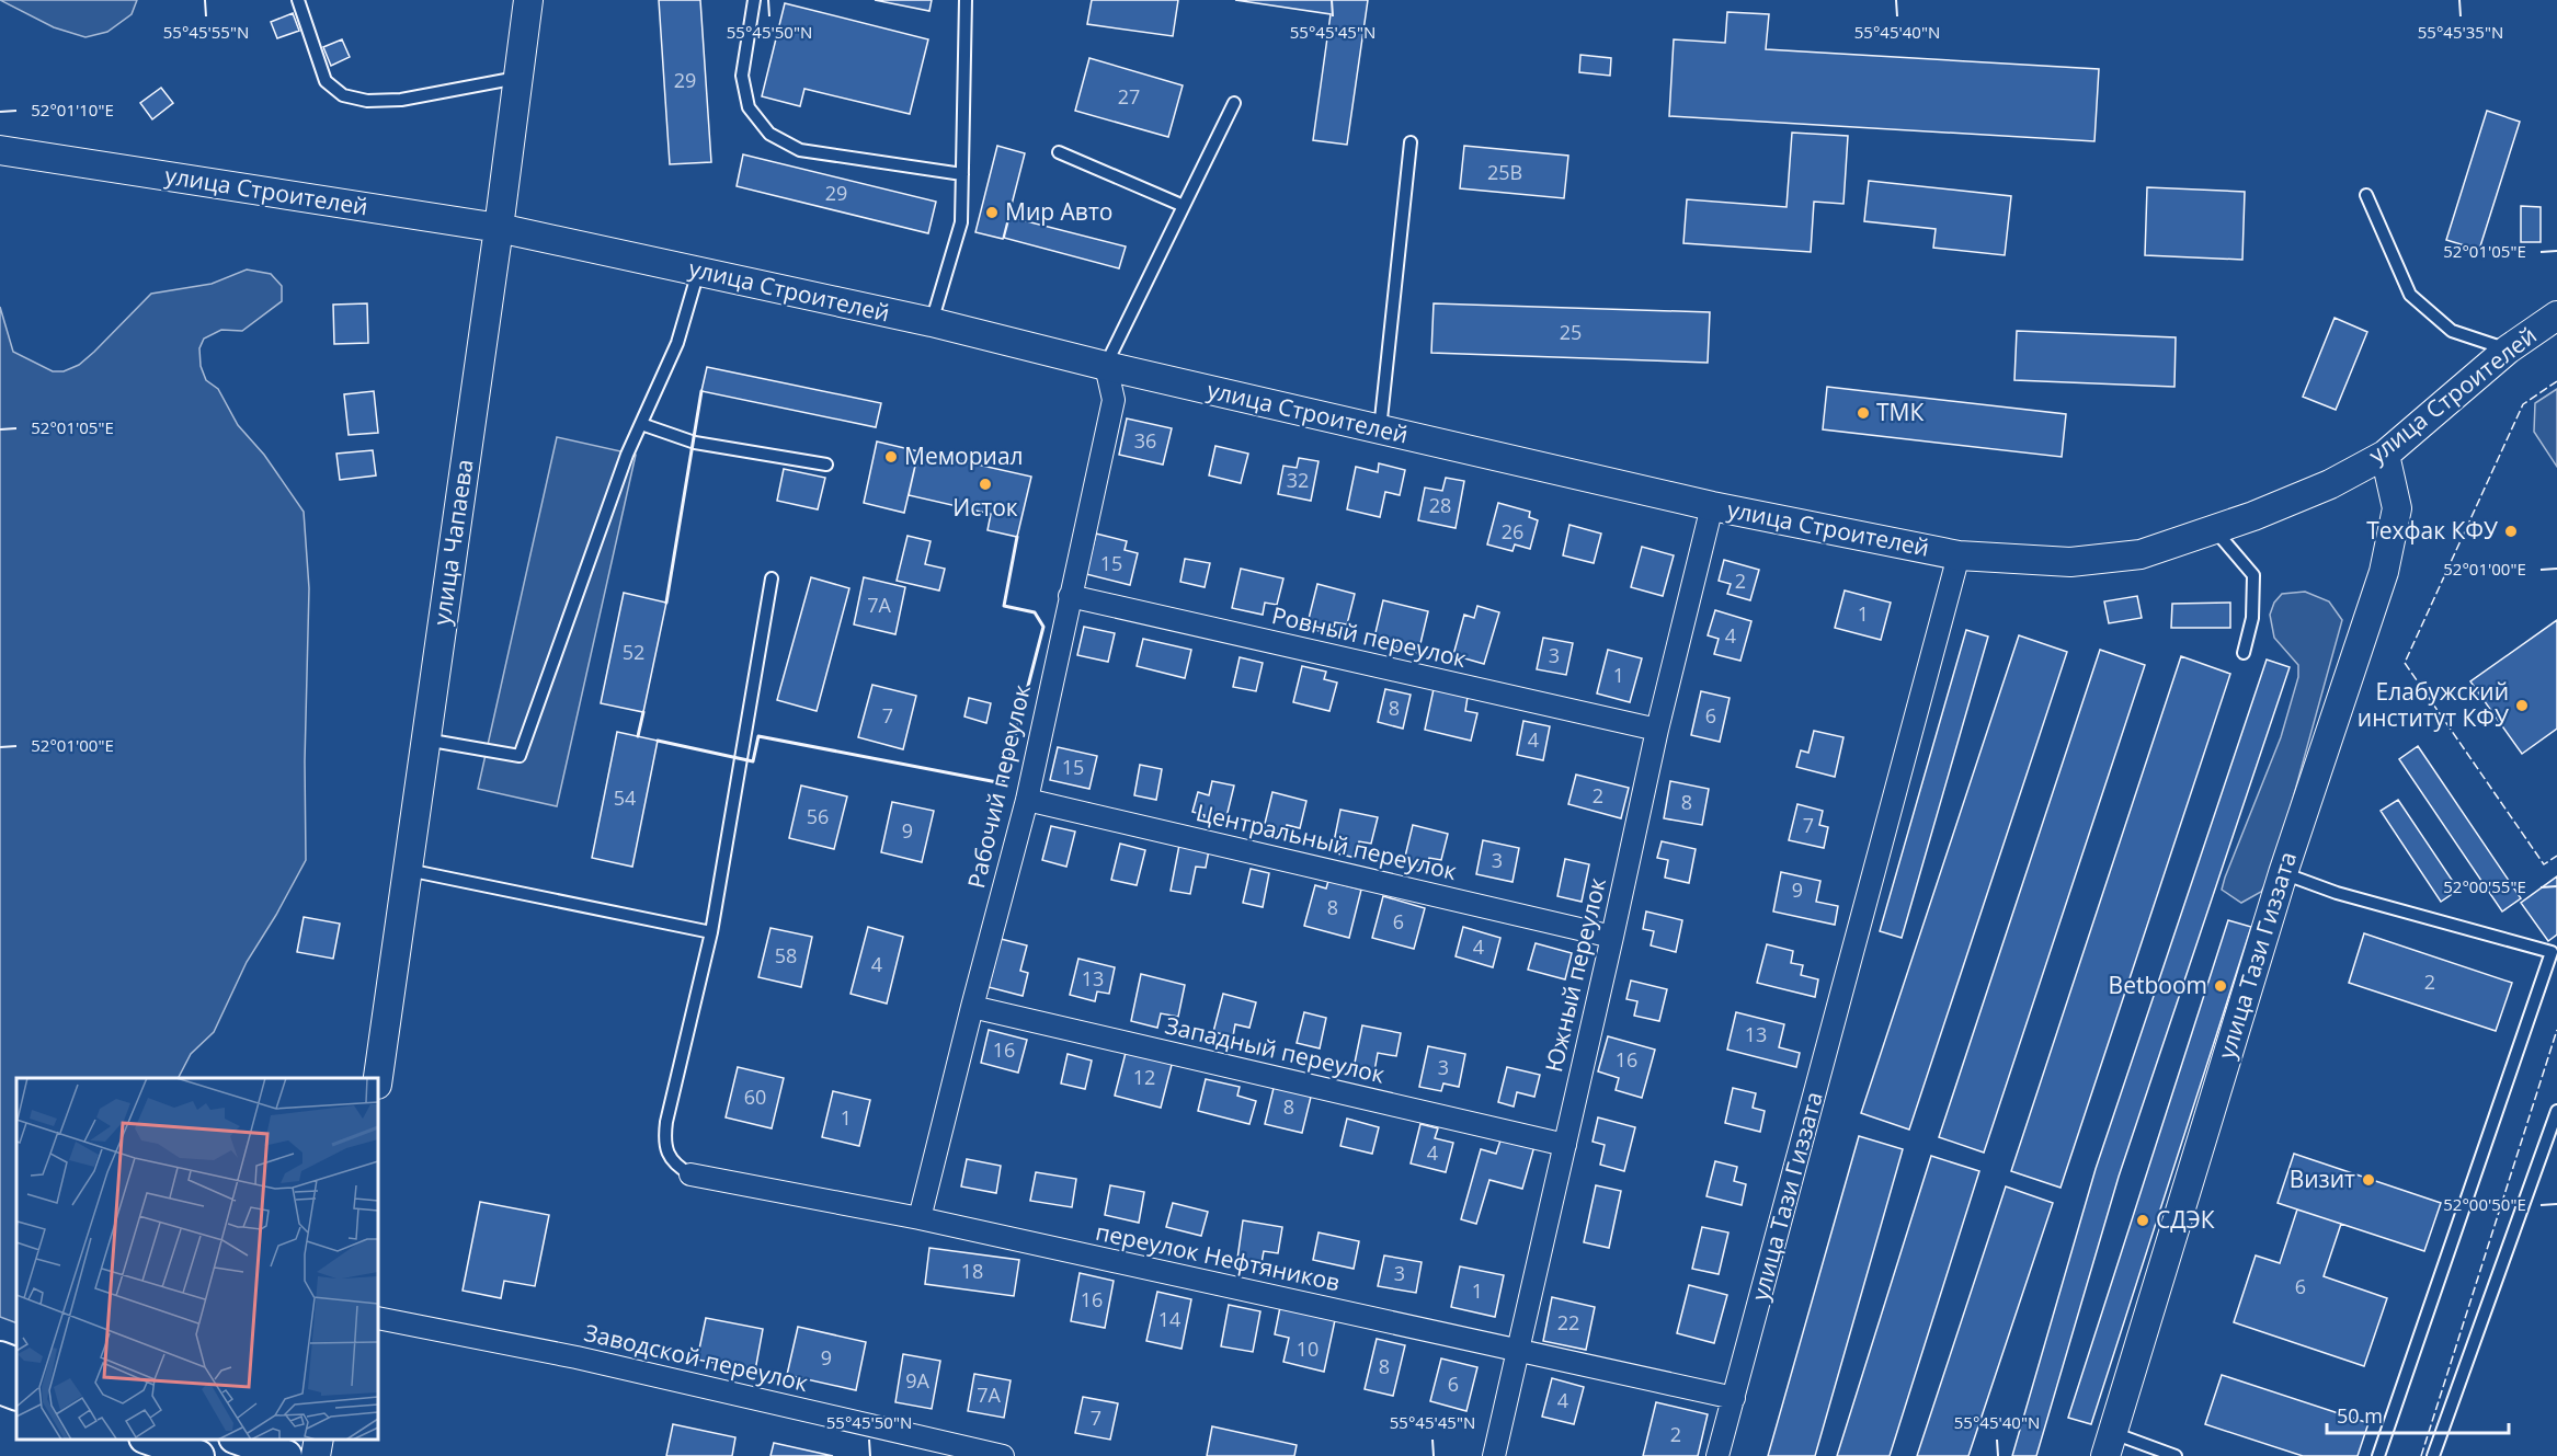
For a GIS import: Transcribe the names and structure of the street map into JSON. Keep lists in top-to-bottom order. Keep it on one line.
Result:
{"streets":{"street":["улица Строителей","улица Чапаева","Ровный переулок","Рабочий переулок","Центральный переулок","улица Тази Гиззата","Южный переулок","Западный переулок","переулок Нефтяников","Заводской переулок"]},"crossings":[["улица Строителей","улица Чапаева"],["улица Строителей","Рабочий переулок"],["улица Строителей","улица Тази Гиззата"],["улица Строителей","Южный переулок"],["Ровный переулок","Рабочий переулок"],["Ровный переулок","Южный переулок"],["Рабочий переулок","Центральный переулок"],["Рабочий переулок","Западный переулок"],["Рабочий переулок","переулок Нефтяников"],["Центральный переулок","Южный переулок"],["улица Тази Гиззата","переулок Нефтяников"],["Южный переулок","Западный переулок"],["Южный переулок","переулок Нефтяников"]],"places":["Мир Авто","ТМК","Мемориал","Исток","Техфак КФУ","Елабужский институт КФУ","Betboom","Визит","СДЭК"],"house_numbers":["29","27","25В","29","25","36","32","28","26","15","2","7А","1","4","52","3","1","8","7","6","4","15","2","54","8","56","7","9","3","9","8","6","4","58","4","13","2","13","16","16","3","12","60","8","1","4","18","3","6","1","16","14","22","10","9","8","9А","6","7А","4","7","2"],"scale_bar":"50 m","coordinates":["55°45'55\"N","55°45'50\"N","55°45'45\"N","55°45'40\"N","55°45'35\"N","52°01'10\"E","52°01'05\"E","52°01'00\"E","52°00'55\"E","52°00'50\"E"]}
